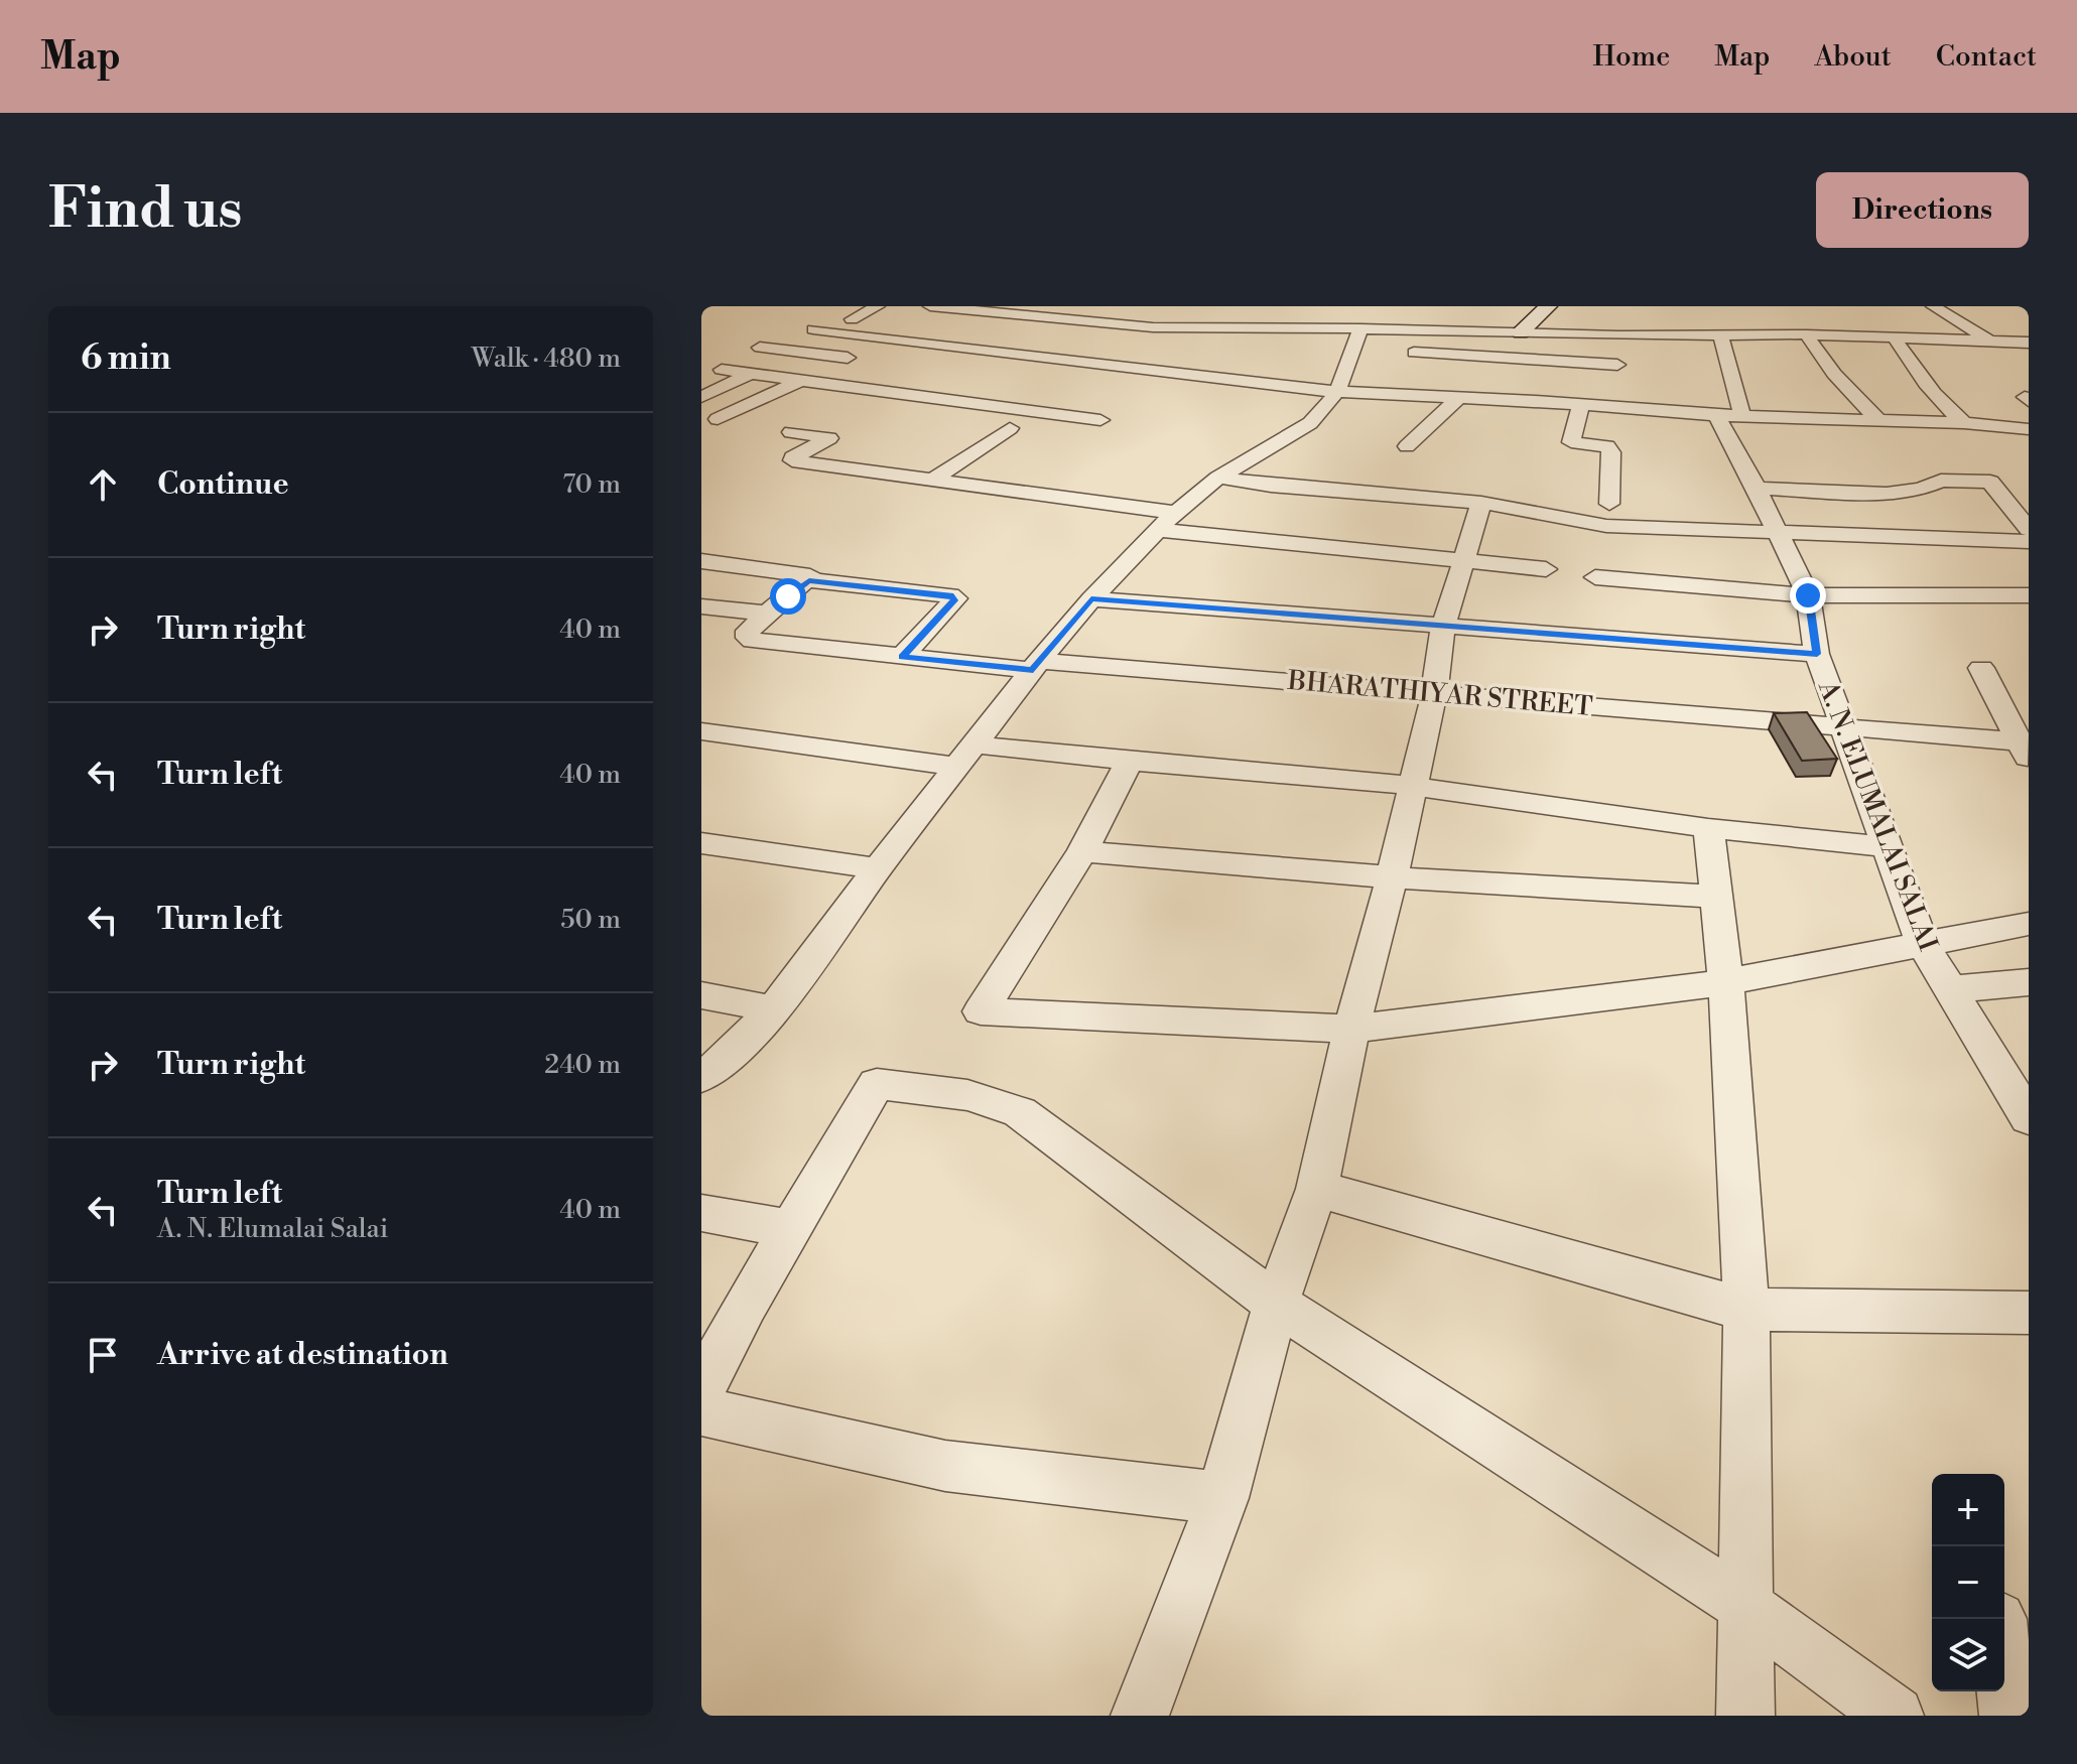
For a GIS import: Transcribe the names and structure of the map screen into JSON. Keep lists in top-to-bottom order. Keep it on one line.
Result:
{"streets":{"street":["BHARATHIYAR STREET","A. N. ELUMALAI SALAI"]},"crossings":[["BHARATHIYAR STREET","A. N. ELUMALAI SALAI"]],"page":{"header":"Map","nav":["Home","Map","About","Contact"],"buttons":"Directions","title":"Find us","heading":["6 min","Walk · 480 m"],"list":[["Continue","70 m"],["Turn right","40 m"],["Turn left","40 m"],["Turn left","50 m"],["Turn right","240 m"],["Turn left","A. N. Elumalai Salai","40 m"],"Arrive at destination"],"map_buttons":["+","−"]}}
